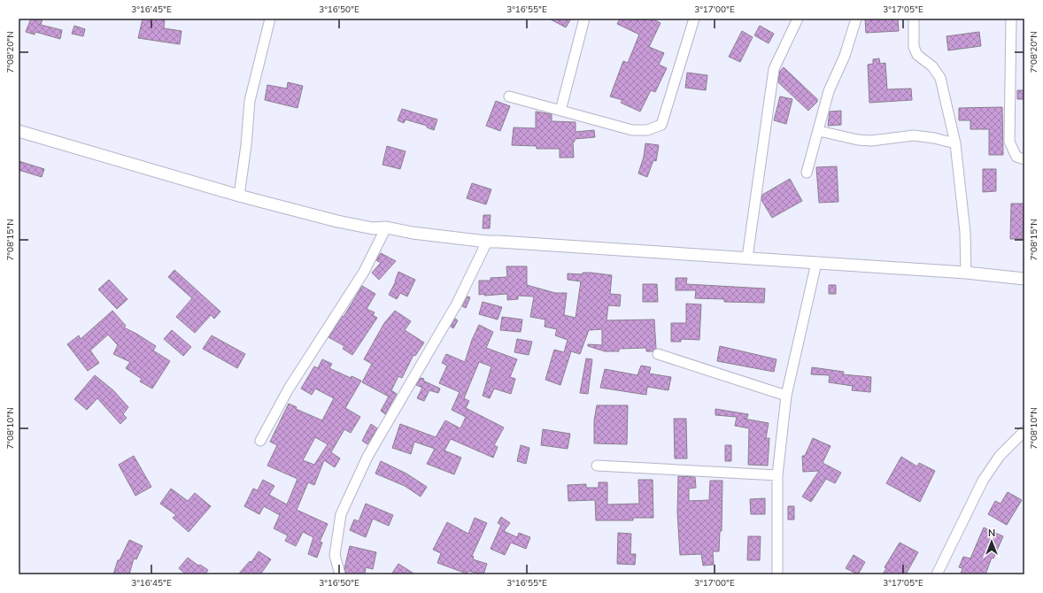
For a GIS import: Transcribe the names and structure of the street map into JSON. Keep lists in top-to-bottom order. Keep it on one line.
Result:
{"north":"top","coordinates":["3°16'45\"E","3°16'50\"E","3°16'55\"E","3°17'00\"E","3°17'05\"E","7°08'20\"N","7°08'15\"N","7°08'10\"N"]}
